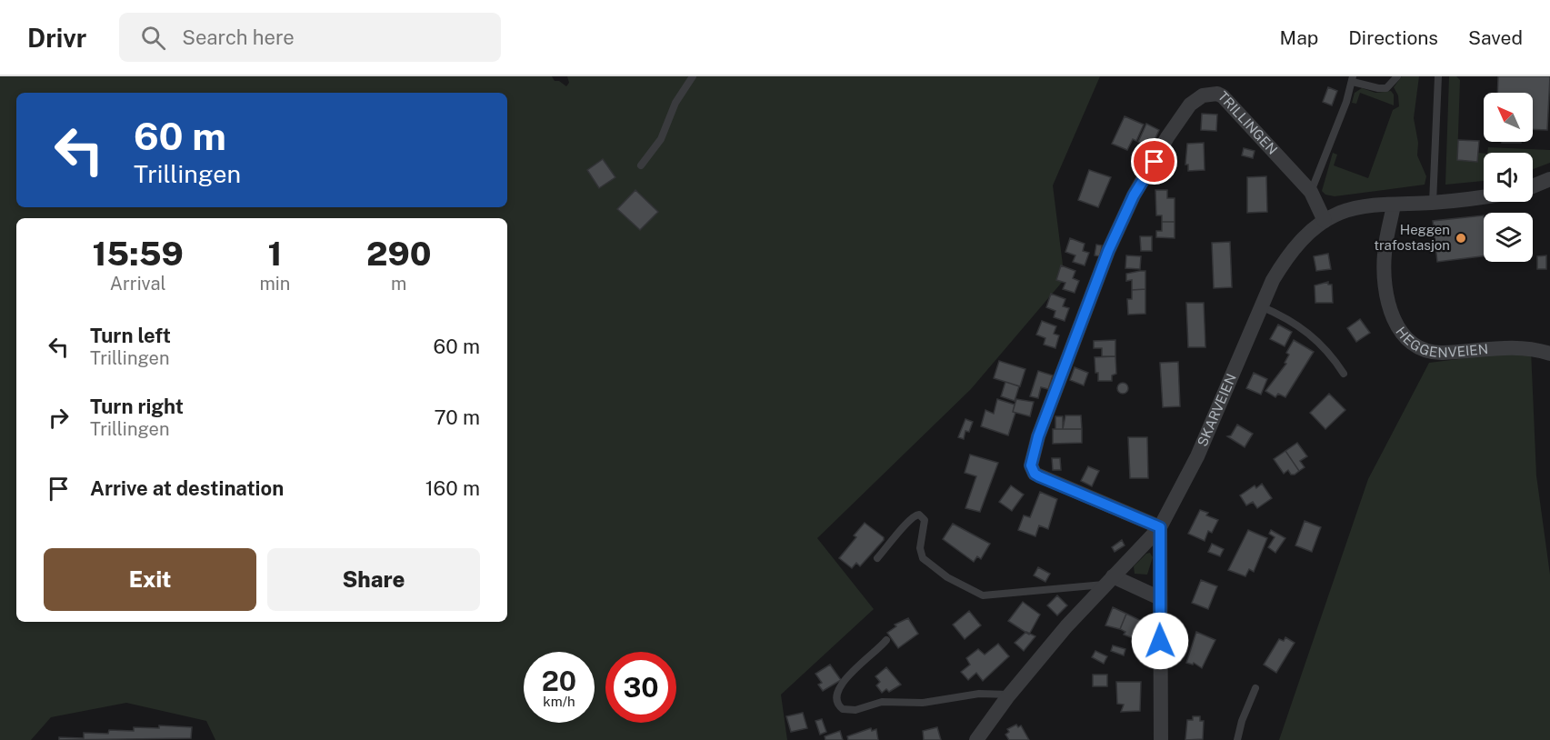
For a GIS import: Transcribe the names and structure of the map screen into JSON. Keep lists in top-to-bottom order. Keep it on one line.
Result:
{"streets":{"street":["TRILLINGEN","HEGGENVEIEN","SKARVEIEN"]},"crossings":[["TRILLINGEN","SKARVEIEN"],["HEGGENVEIEN","SKARVEIEN"]],"places":["Heggen trafostasjon"],"north":"top left","page":{"header":"Drivr","search":"Search here","nav":["Map","Directions","Saved"],"turn":["60 m","Trillingen"],"eta":["15:59","Arrival","1","min","290","m"],"list":[{"name":"Turn left","note":"Trillingen","value":"60 m"},{"name":"Turn right","note":"Trillingen","value":"70 m"},{"name":"Arrive at destination","value":"160 m"}],"buttons":["Exit","Share"],"speed":"20 km/h","limit":"30"}}
